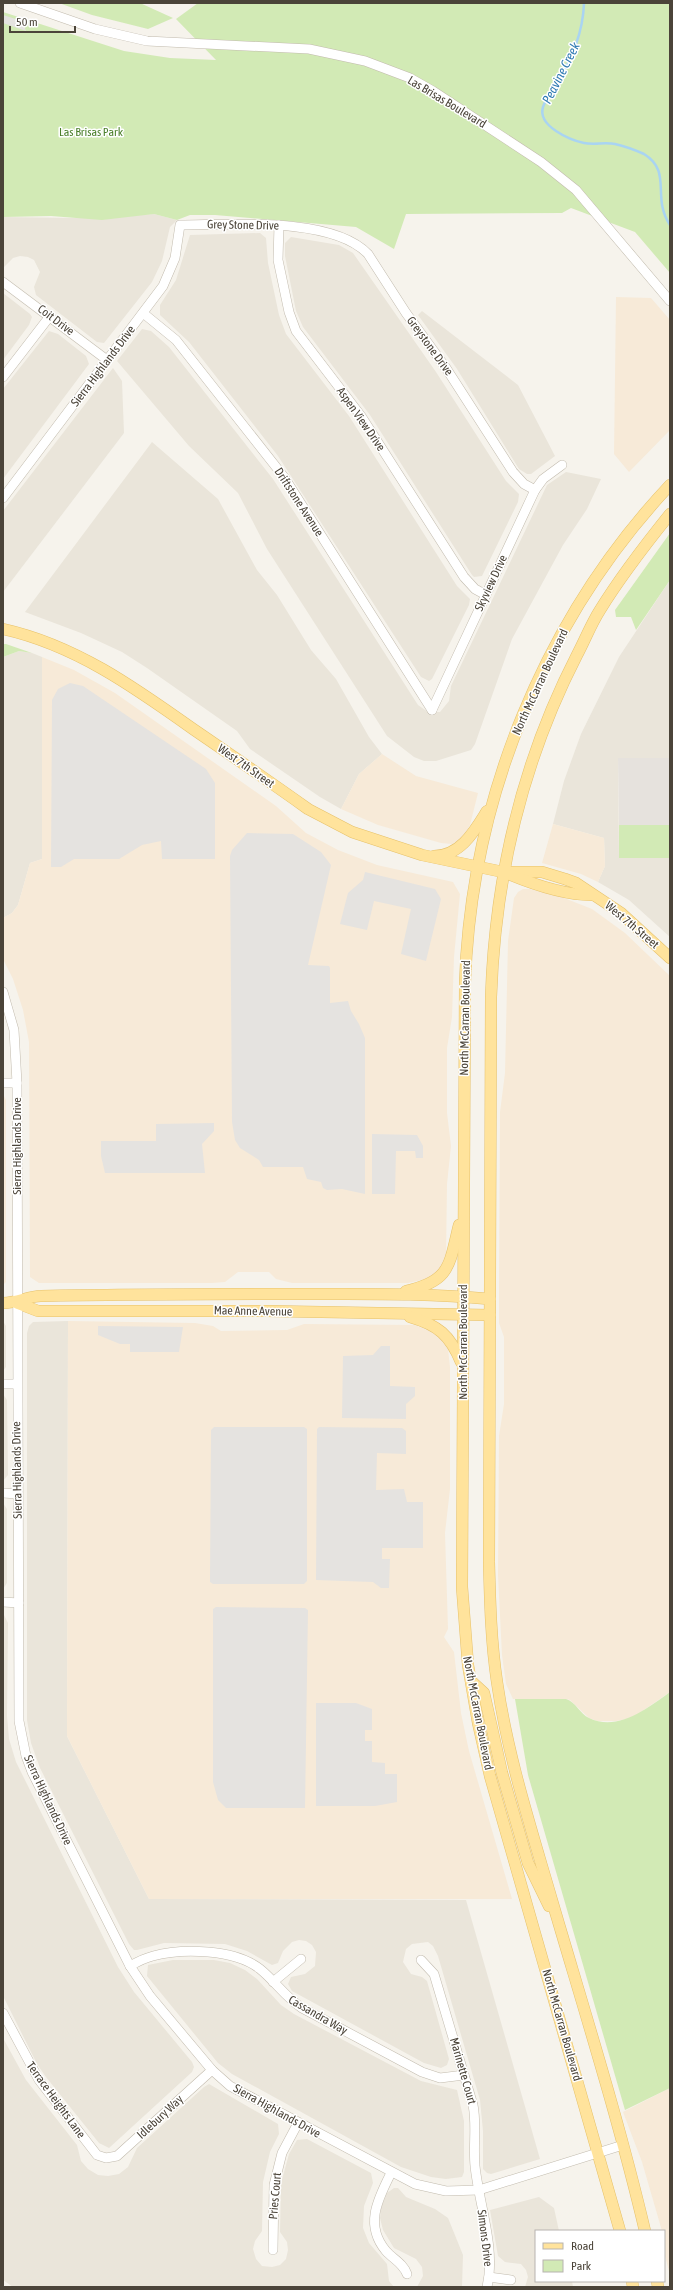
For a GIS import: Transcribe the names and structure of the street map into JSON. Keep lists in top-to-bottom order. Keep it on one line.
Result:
{"streets":{"main road":["North McCarran Boulevard","West 7th Street","Mae Anne Avenue"],"street":["Las Brisas Boulevard","Grey Stone Drive","Coit Drive","Greystone Drive","Sierra Highlands Drive","Aspen View Drive","Driftstone Avenue","Skyview Drive","Cassandra Way","Marinette Court","Terrace Heights Lane","Idlebury Way","Pries Court","Simons Drive"]},"crossings":[["Grey Stone Drive","Greystone Drive"],["Grey Stone Drive","Sierra Highlands Drive"],["Grey Stone Drive","Aspen View Drive"],["Coit Drive","Sierra Highlands Drive"],["Greystone Drive","Skyview Drive"],["Sierra Highlands Drive","Driftstone Avenue"],["Sierra Highlands Drive","North McCarran Boulevard"],["Sierra Highlands Drive","Mae Anne Avenue"],["Sierra Highlands Drive","Cassandra Way"],["Sierra Highlands Drive","Marinette Court"],["Sierra Highlands Drive","Idlebury Way"],["Sierra Highlands Drive","Pries Court"],["Sierra Highlands Drive","Simons Drive"],["Aspen View Drive","Skyview Drive"],["Driftstone Avenue","Skyview Drive"],["North McCarran Boulevard","West 7th Street"],["North McCarran Boulevard","Mae Anne Avenue"],["Cassandra Way","Marinette Court"],["Marinette Court","Simons Drive"],["Terrace Heights Lane","Idlebury Way"]],"water":["Peavine Creek"],"parks":["Las Brisas Park"],"legend":["Road","Park"],"scale_bar":"50 m"}
